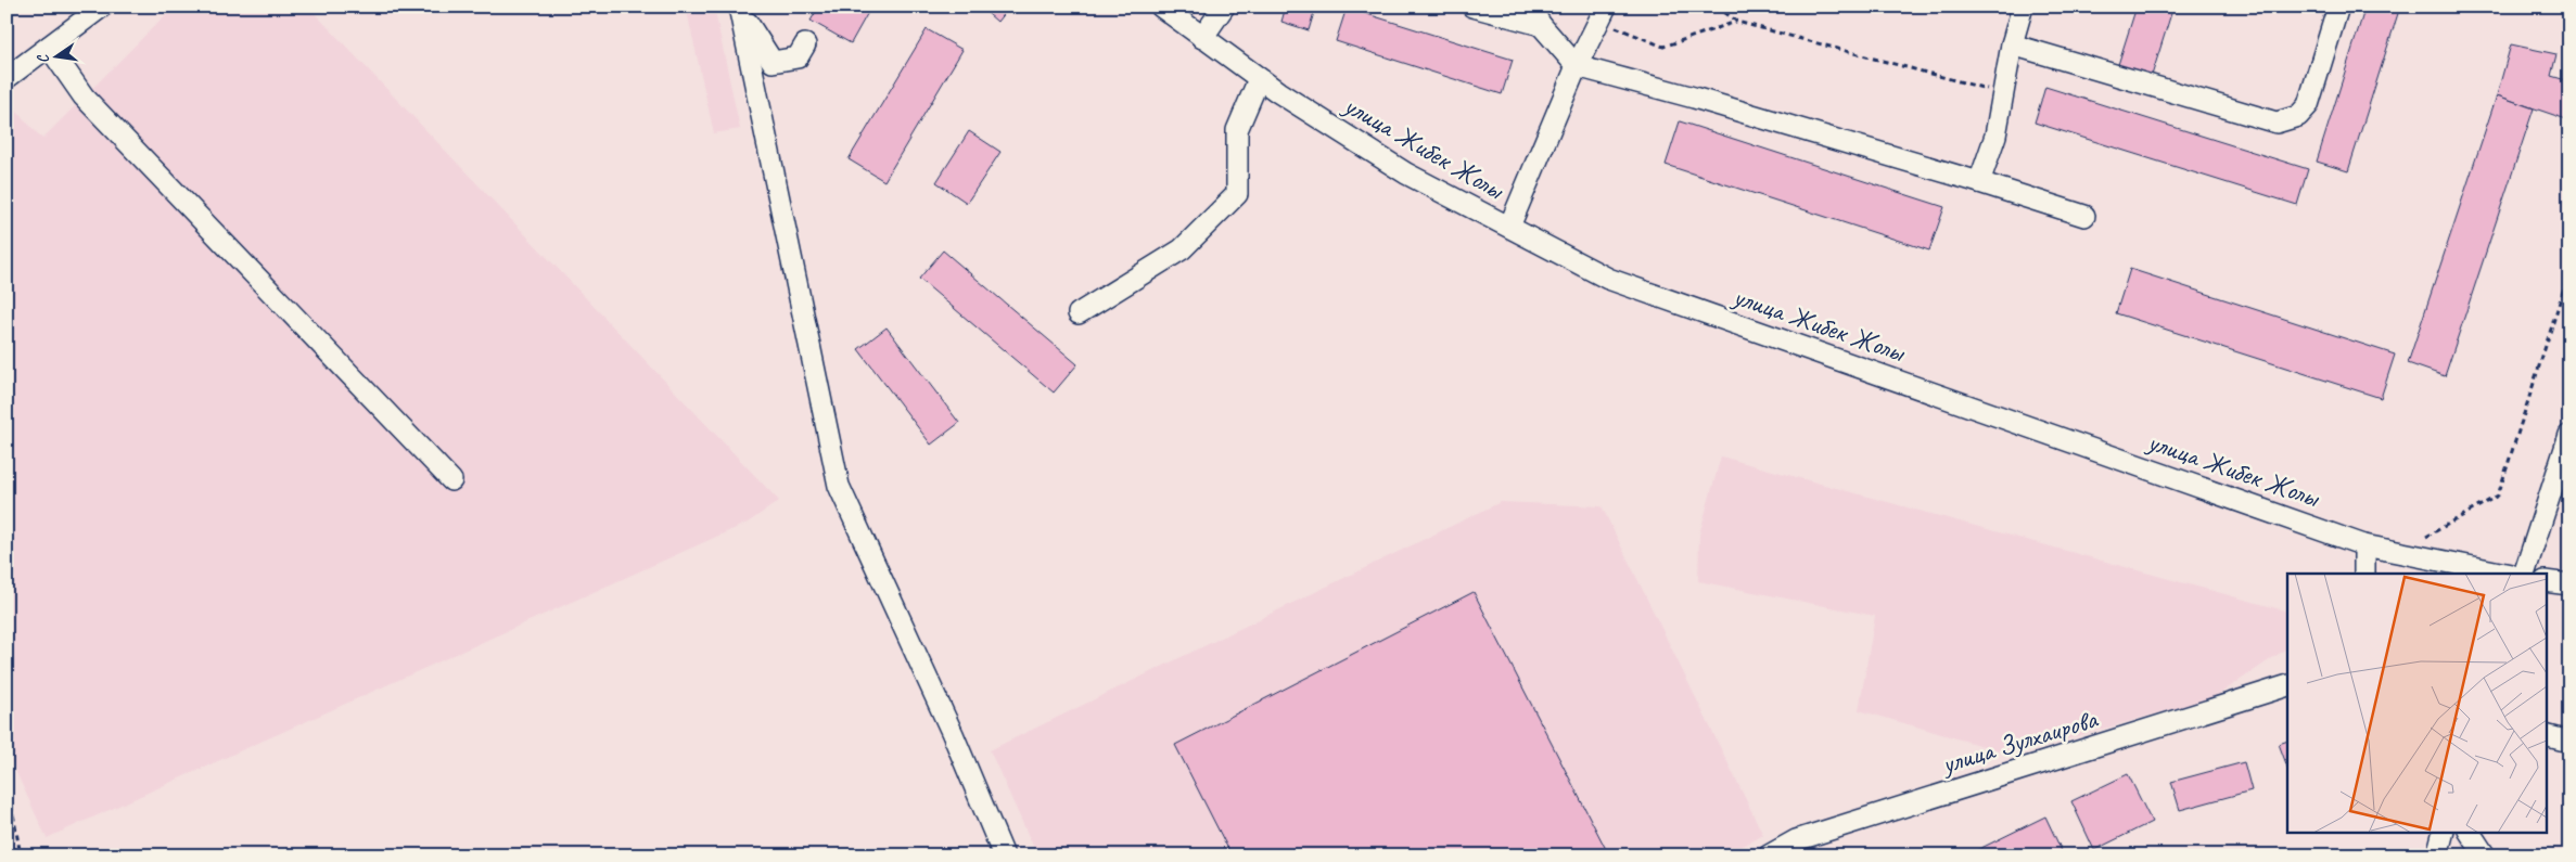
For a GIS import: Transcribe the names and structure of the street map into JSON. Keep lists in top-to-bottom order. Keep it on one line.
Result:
{"streets":{"street":["улица Жибек Жолы","улица Зулхаирова"]},"north":"left"}
